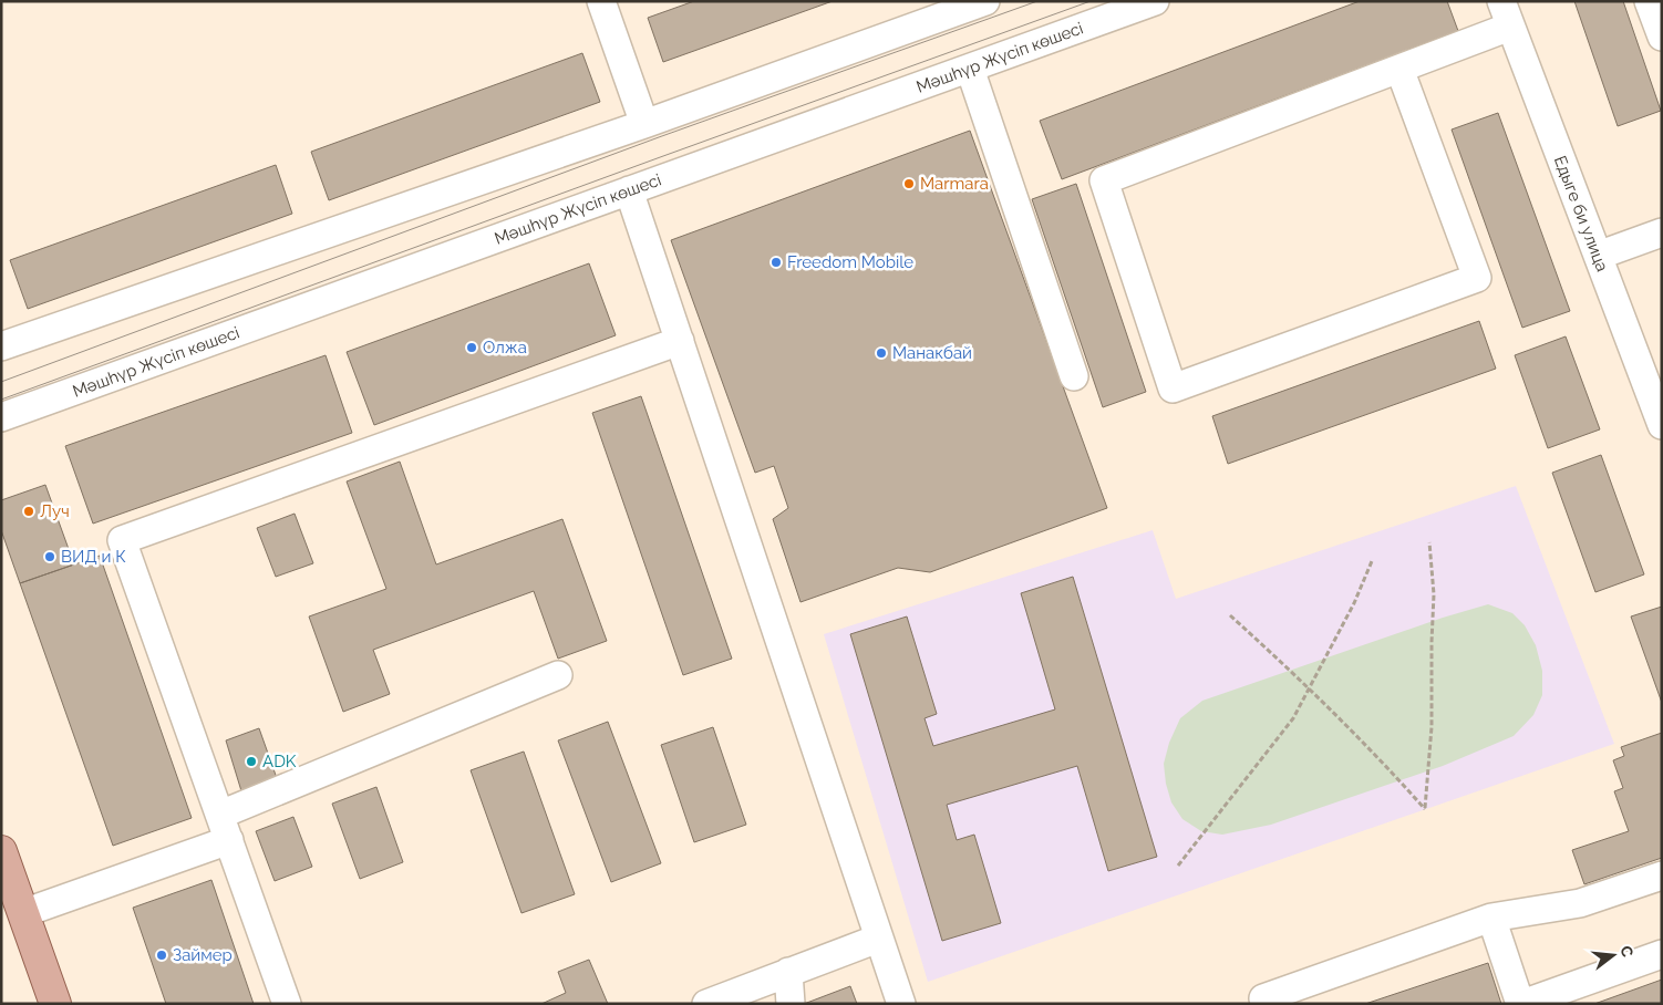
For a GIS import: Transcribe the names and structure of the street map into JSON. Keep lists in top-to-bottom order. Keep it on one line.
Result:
{"streets":{"street":["Мәшһүр Жүсіп көшесі","Едыге би улица"]},"places":["Marmara","Freedom Mobile","Олжа","Манакбай","Луч","ВИД и К","ADK","Займер"],"north":"right"}
